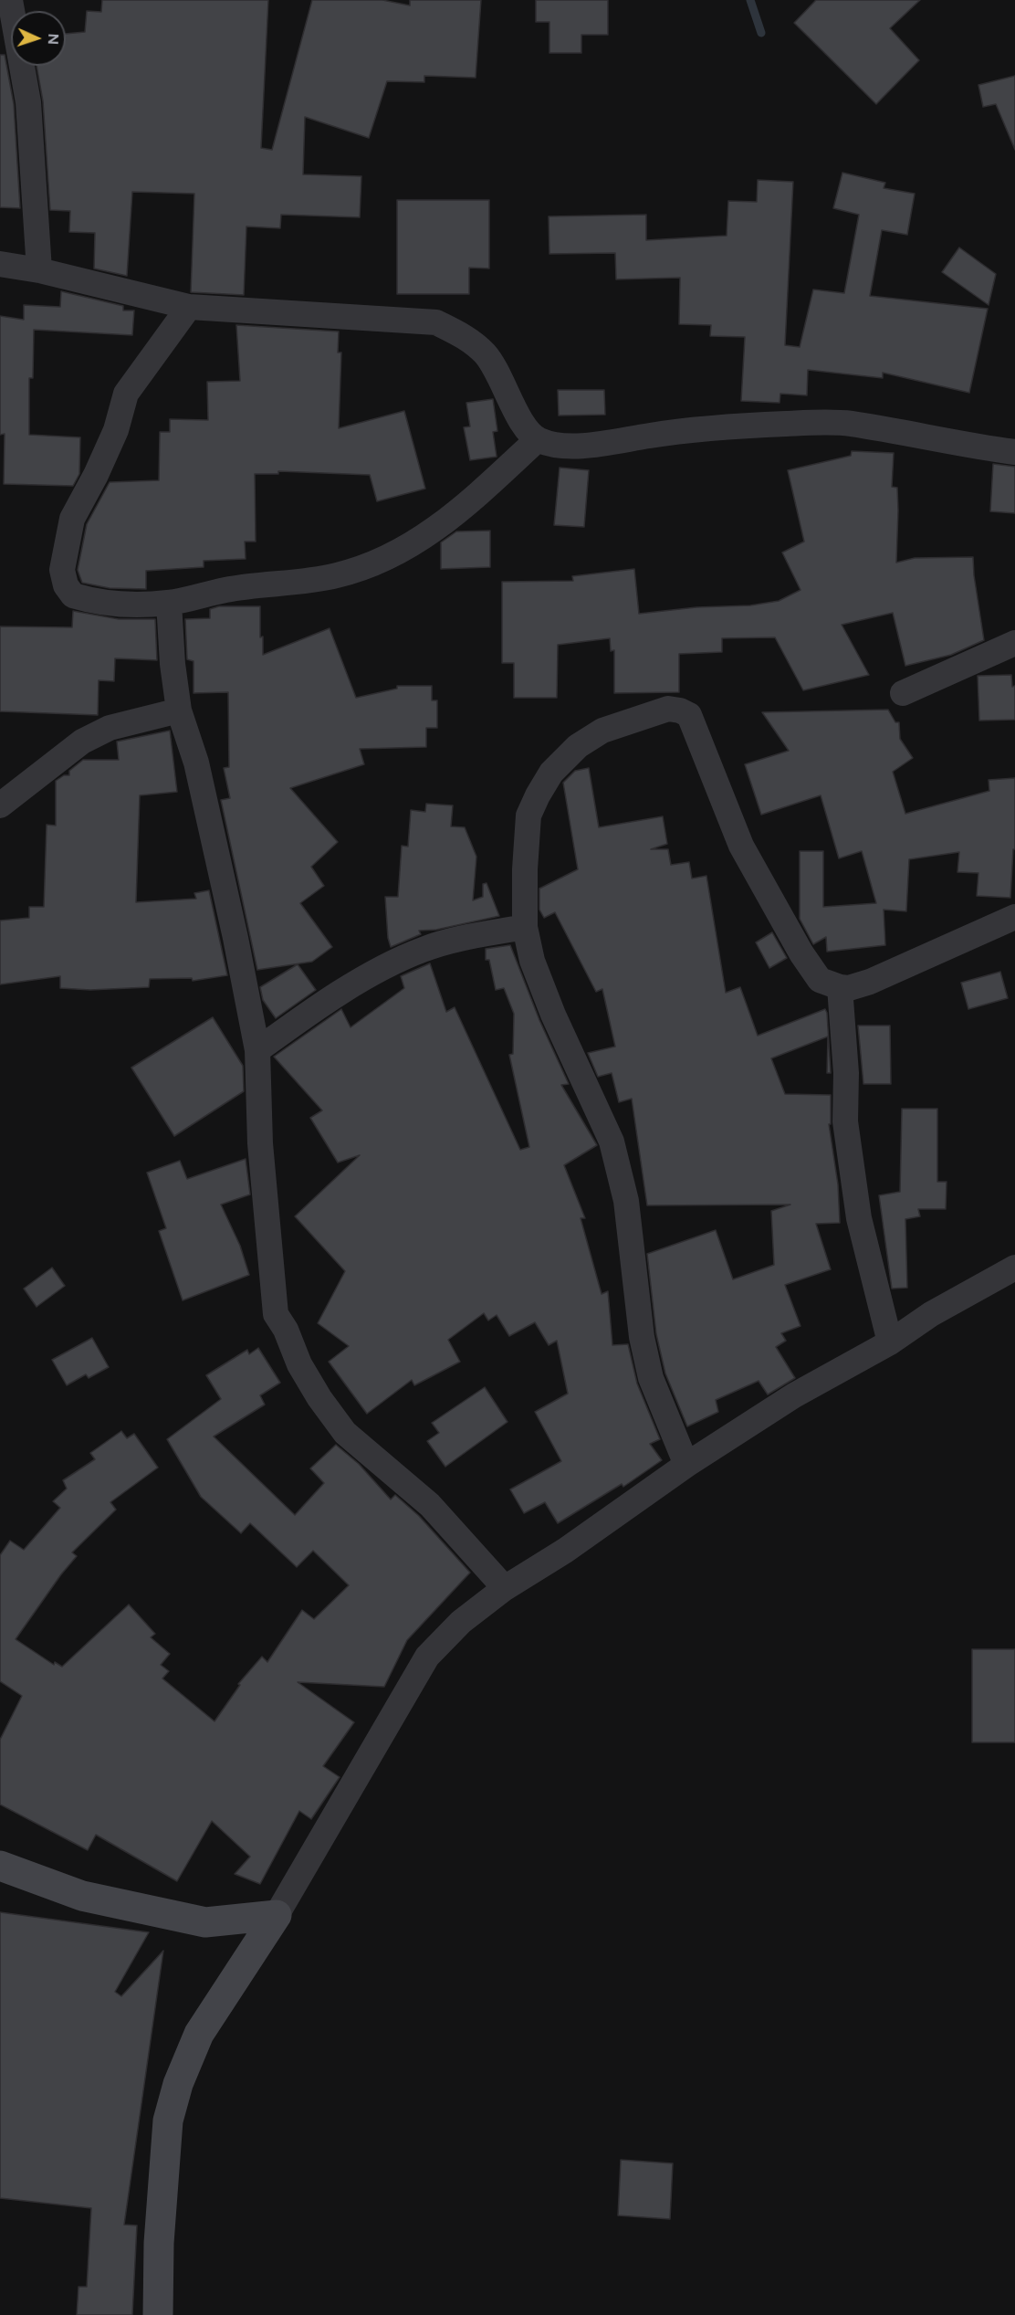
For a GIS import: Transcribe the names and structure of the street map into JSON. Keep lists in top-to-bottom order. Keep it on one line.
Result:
{"north":"right"}
